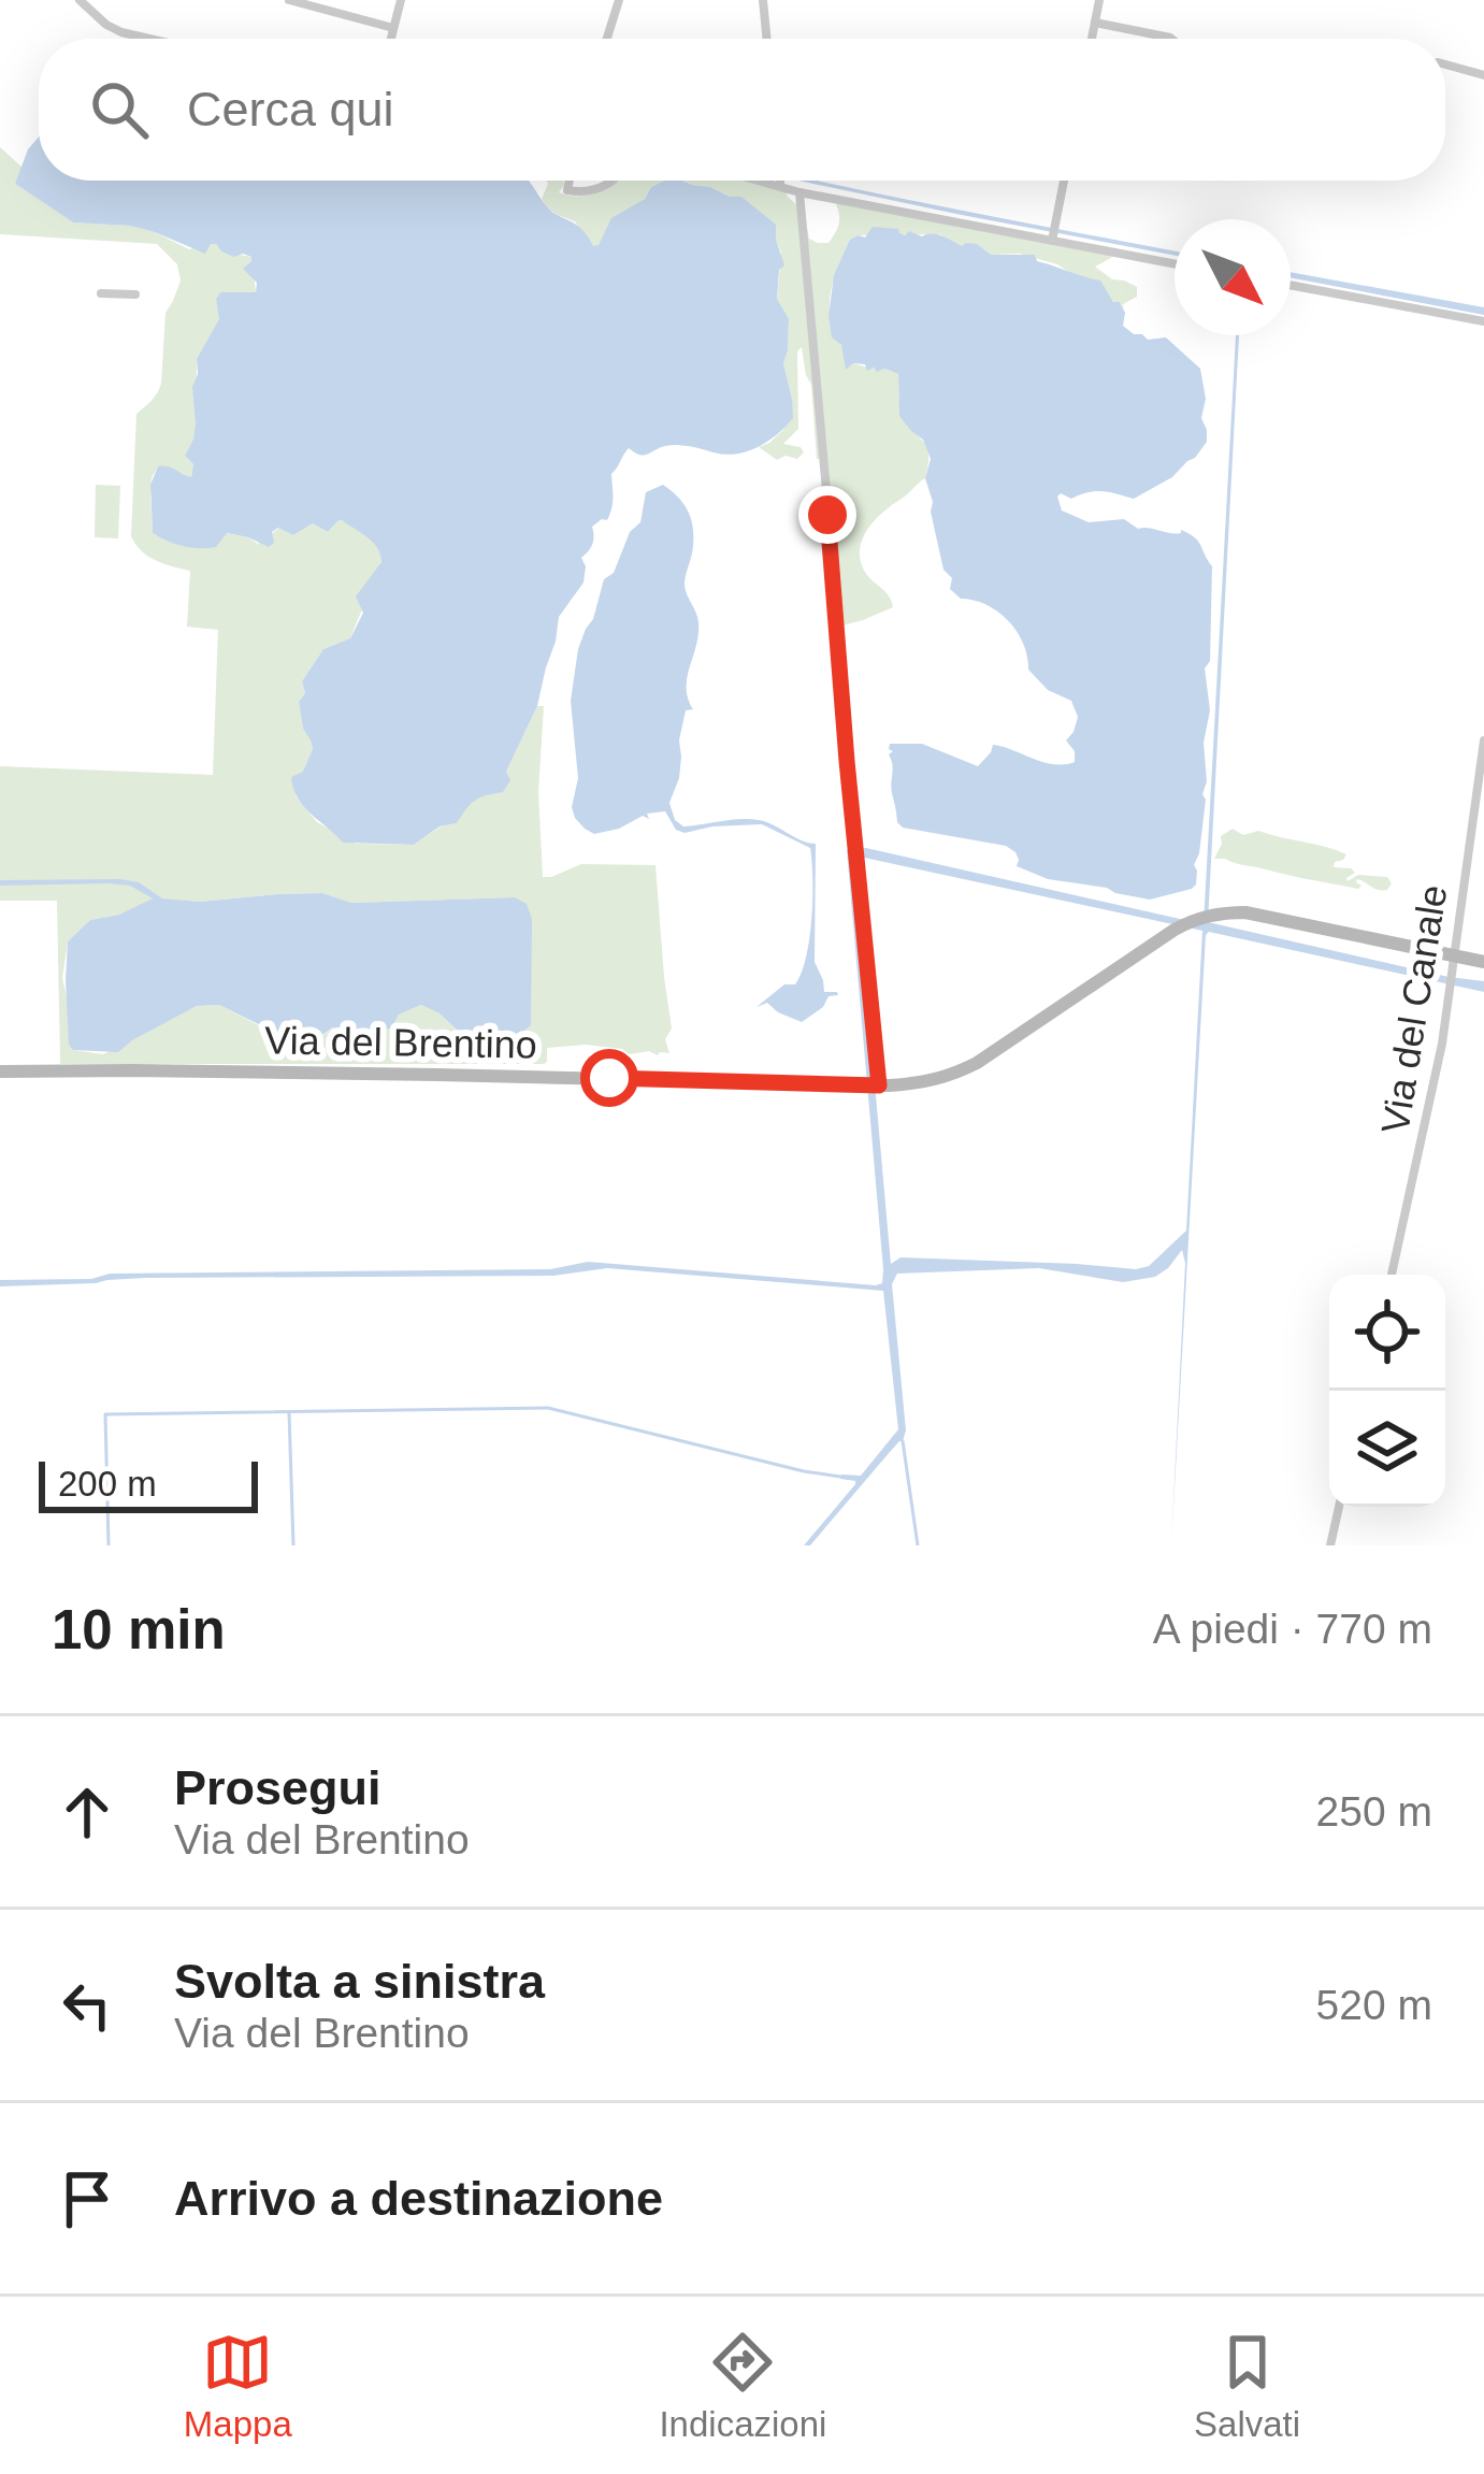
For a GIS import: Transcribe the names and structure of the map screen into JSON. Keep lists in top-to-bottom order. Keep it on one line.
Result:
{"streets":{"street":["Via del Canale","Via del Brentino"]},"crossings":[["Via del Canale","Via del Brentino"]],"scale_bar":"200 m","north":"bottom right","page":{"search":"Cerca qui","scale":"200 m","heading":["10 min","A piedi · 770 m"],"list":[["Prosegui","Via del Brentino","250 m"],["Svolta a sinistra","Via del Brentino","520 m"],"Arrivo a destinazione"],"nav":["Mappa","Indicazioni","Salvati"]}}
